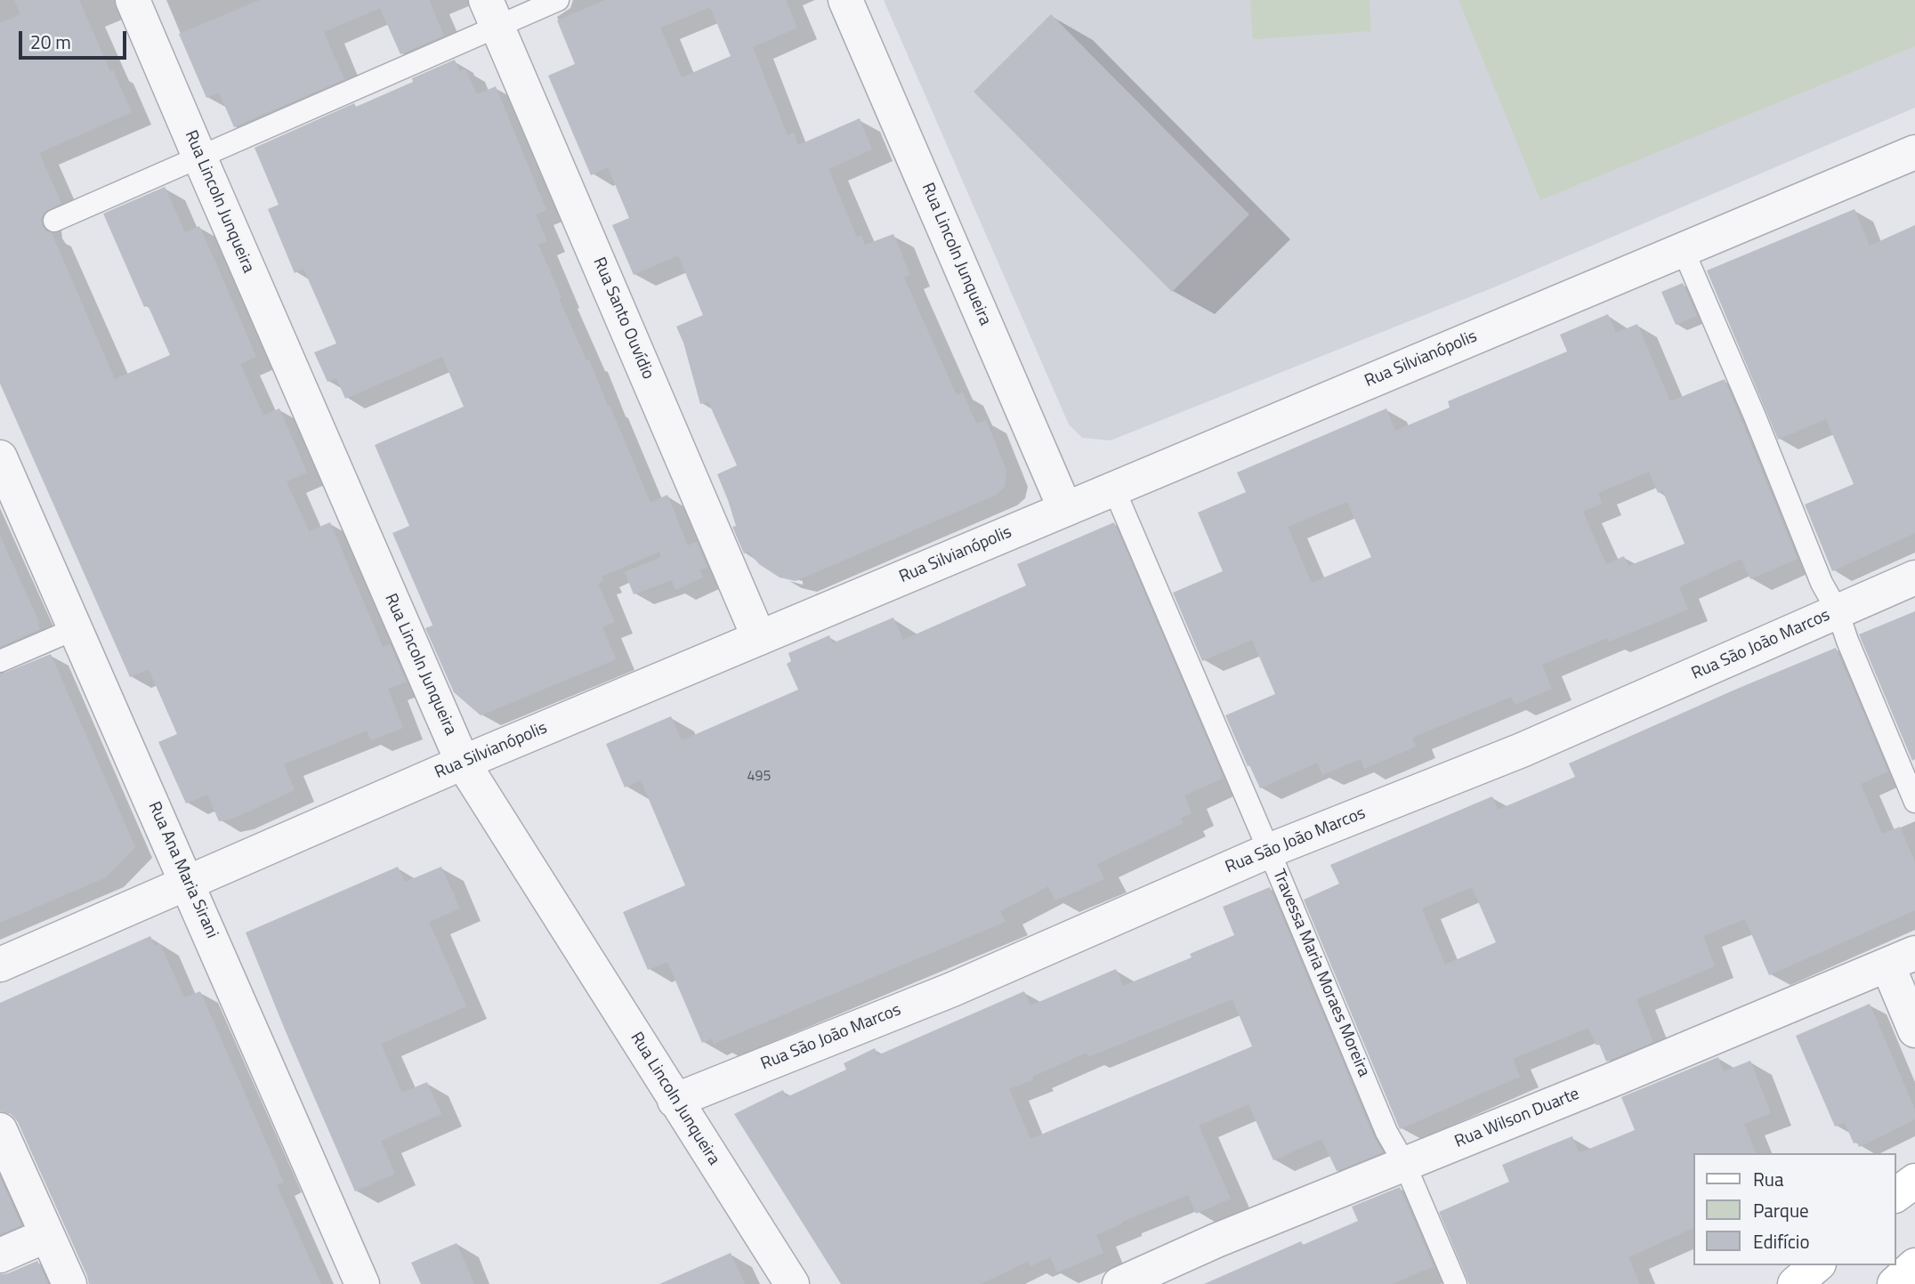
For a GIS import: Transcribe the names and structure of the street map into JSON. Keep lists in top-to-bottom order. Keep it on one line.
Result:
{"streets":{"street":["Rua Lincoln Junqueira","Rua Santo Ouvídio","Rua Silvianópolis","Rua São João Marcos","Rua Ana Maria Sirani","Rua Wilson Duarte"],"lane":["Travessa Maria Moraes Moreira"]},"crossings":[["Rua Lincoln Junqueira","Rua Silvianópolis"],["Rua Lincoln Junqueira","Rua São João Marcos"],["Rua Santo Ouvídio","Rua Silvianópolis"],["Rua Silvianópolis","Rua Ana Maria Sirani"],["Rua Silvianópolis","Travessa Maria Moraes Moreira"],["Rua São João Marcos","Travessa Maria Moraes Moreira"],["Travessa Maria Moraes Moreira","Rua Wilson Duarte"]],"house_numbers":["495"],"legend":["Rua","Parque","Edifício"],"scale_bar":"20 m"}
